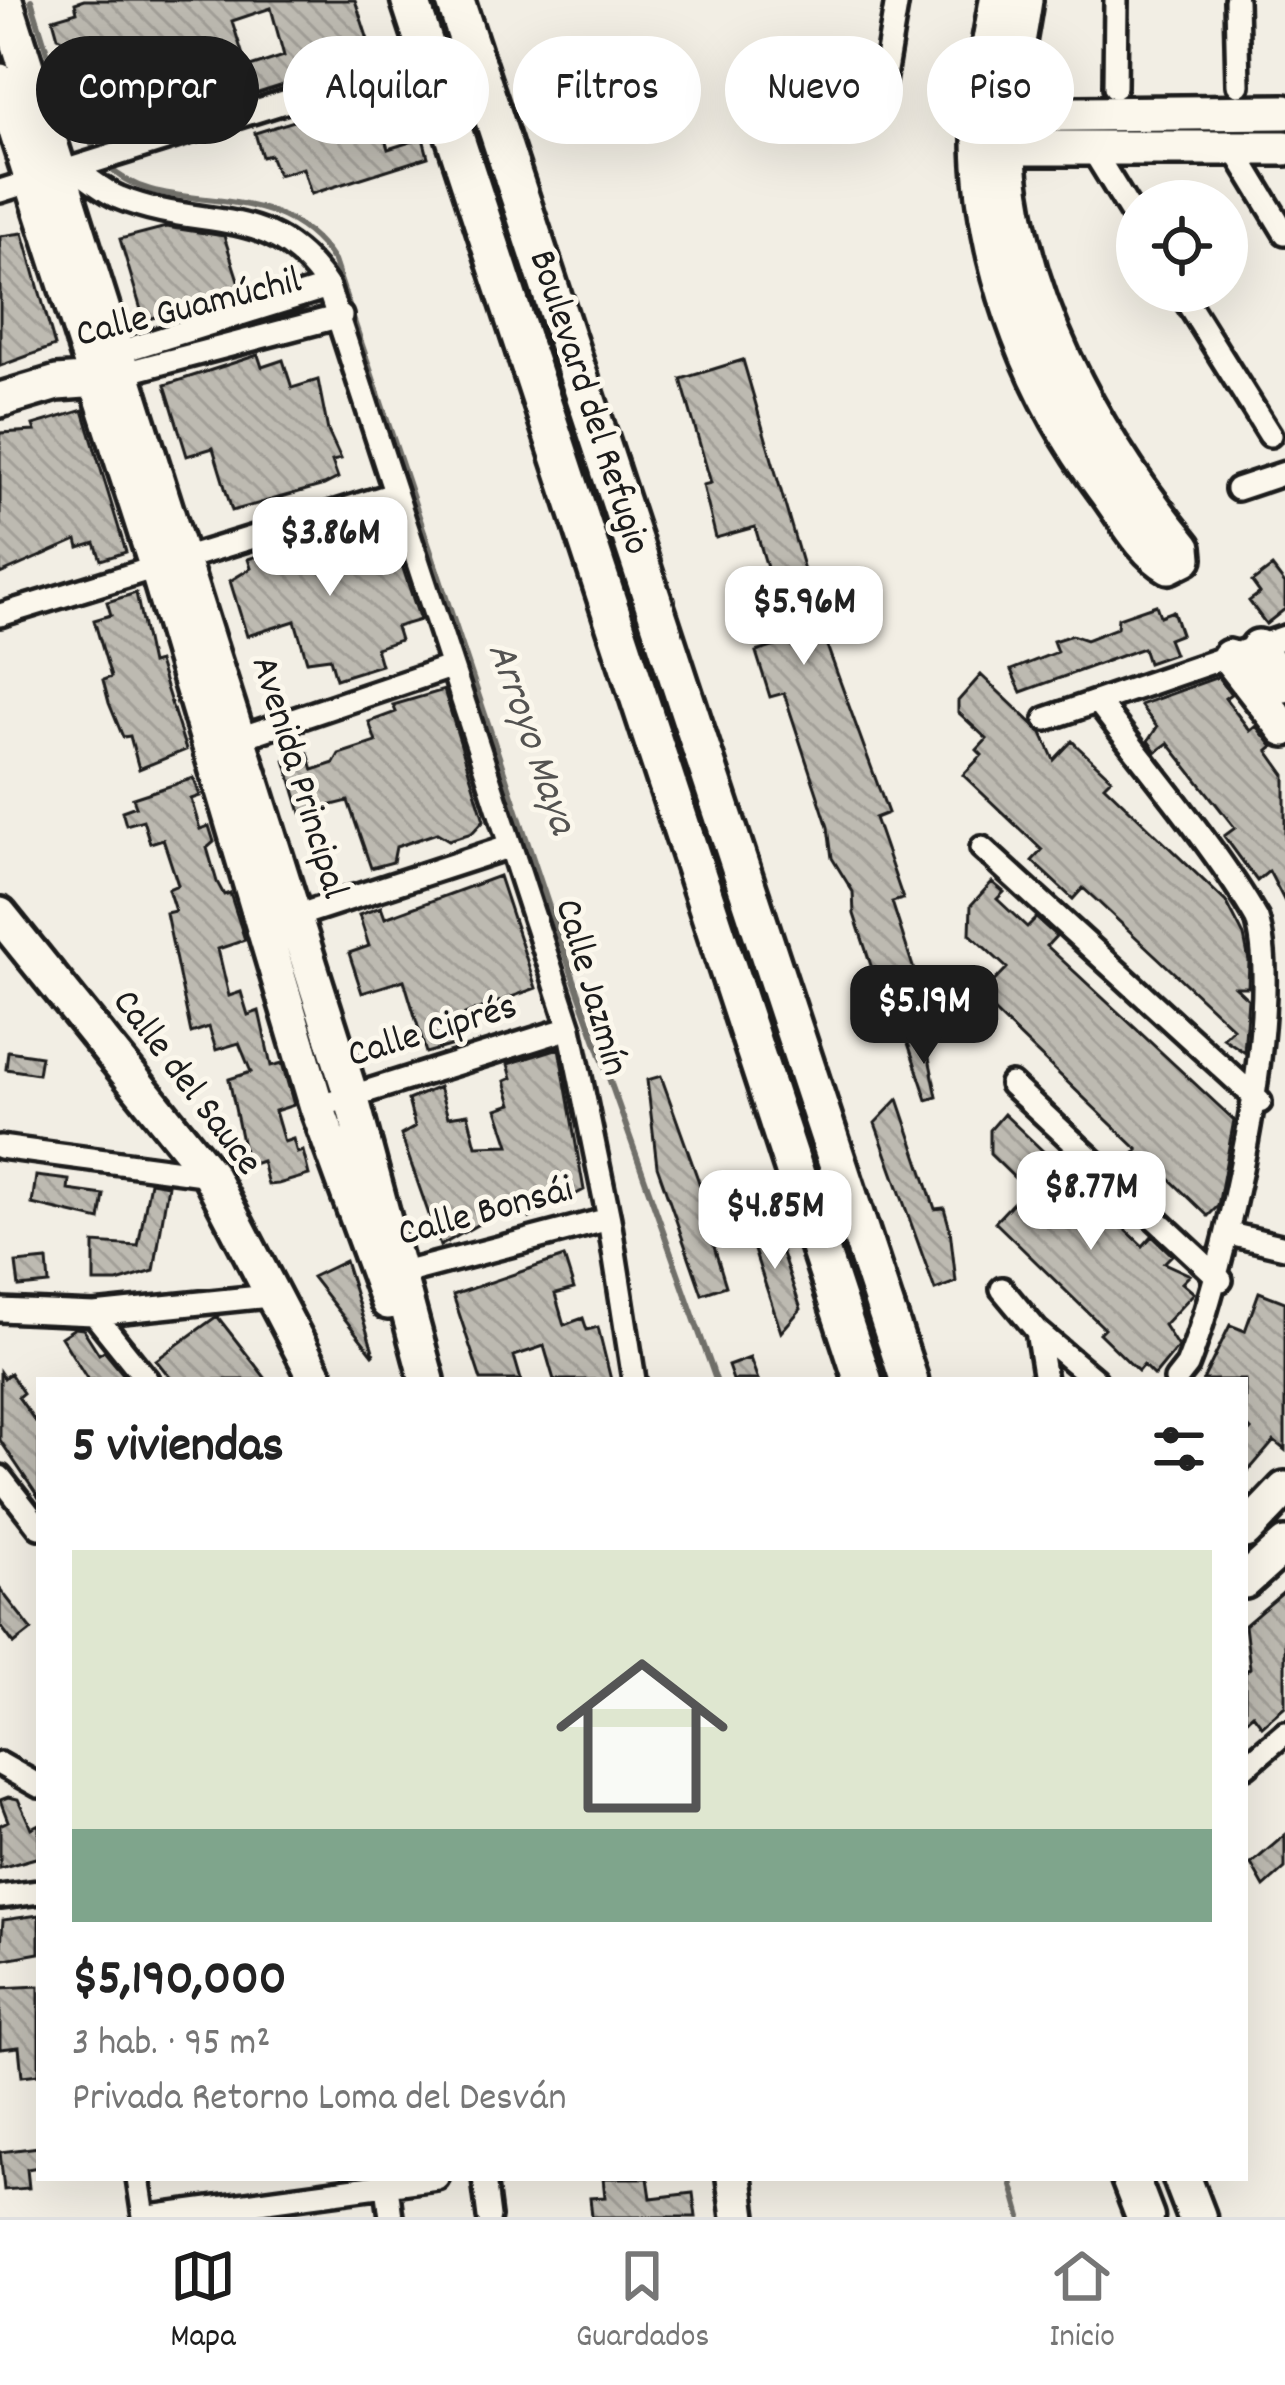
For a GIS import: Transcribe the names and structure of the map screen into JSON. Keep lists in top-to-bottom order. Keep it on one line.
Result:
{"streets":{"main road":["Boulevard del Refugio"],"street":["Calle Guamúchil","Avenida Principal","Calle Jazmín","Calle Ciprés","Calle del Sauce","Calle Bonsái"]},"crossings":[["Calle Guamúchil","Avenida Principal"],["Calle Guamúchil","Calle Jazmín"],["Avenida Principal","Calle Jazmín"],["Avenida Principal","Calle Ciprés"],["Avenida Principal","Calle Bonsái"],["Calle Jazmín","Calle Ciprés"],["Calle Jazmín","Calle Bonsái"]],"water":["Arroyo Maya"],"page":{"chip":["Comprar","Alquilar","Filtros","Nuevo","Piso"],"price":["$3.86M","$5.96M","$5.19M","$8.77M","$4.85M"],"heading":"5 viviendas","list":[{"name":"$5,190,000","note":"3 hab. · 95 m² · Privada Retorno Loma del Desván"}],"tabs":["Mapa","Guardados","Inicio"]}}
